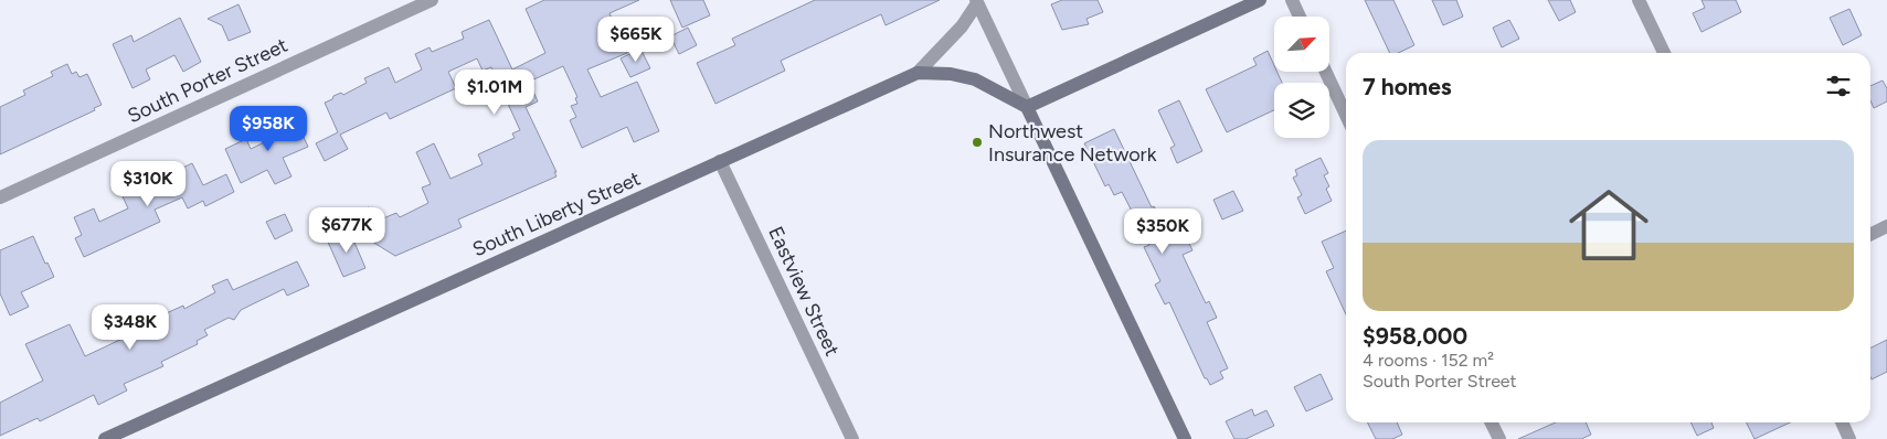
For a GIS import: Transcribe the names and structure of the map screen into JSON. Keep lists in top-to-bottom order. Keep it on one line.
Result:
{"streets":{"main road":["South Liberty Street"],"street":["South Porter Street","Eastview Street"]},"crossings":[["South Liberty Street","Eastview Street"]],"places":["Northwest Insurance Network"],"north":"top right","page":{"price":["$665K","$1.01M","$958K","$310K","$677K","$350K","$348K"],"heading":"7 homes","list":[{"name":"$958,000","note":"4 rooms · 152 m² · South Porter Street"}]}}
